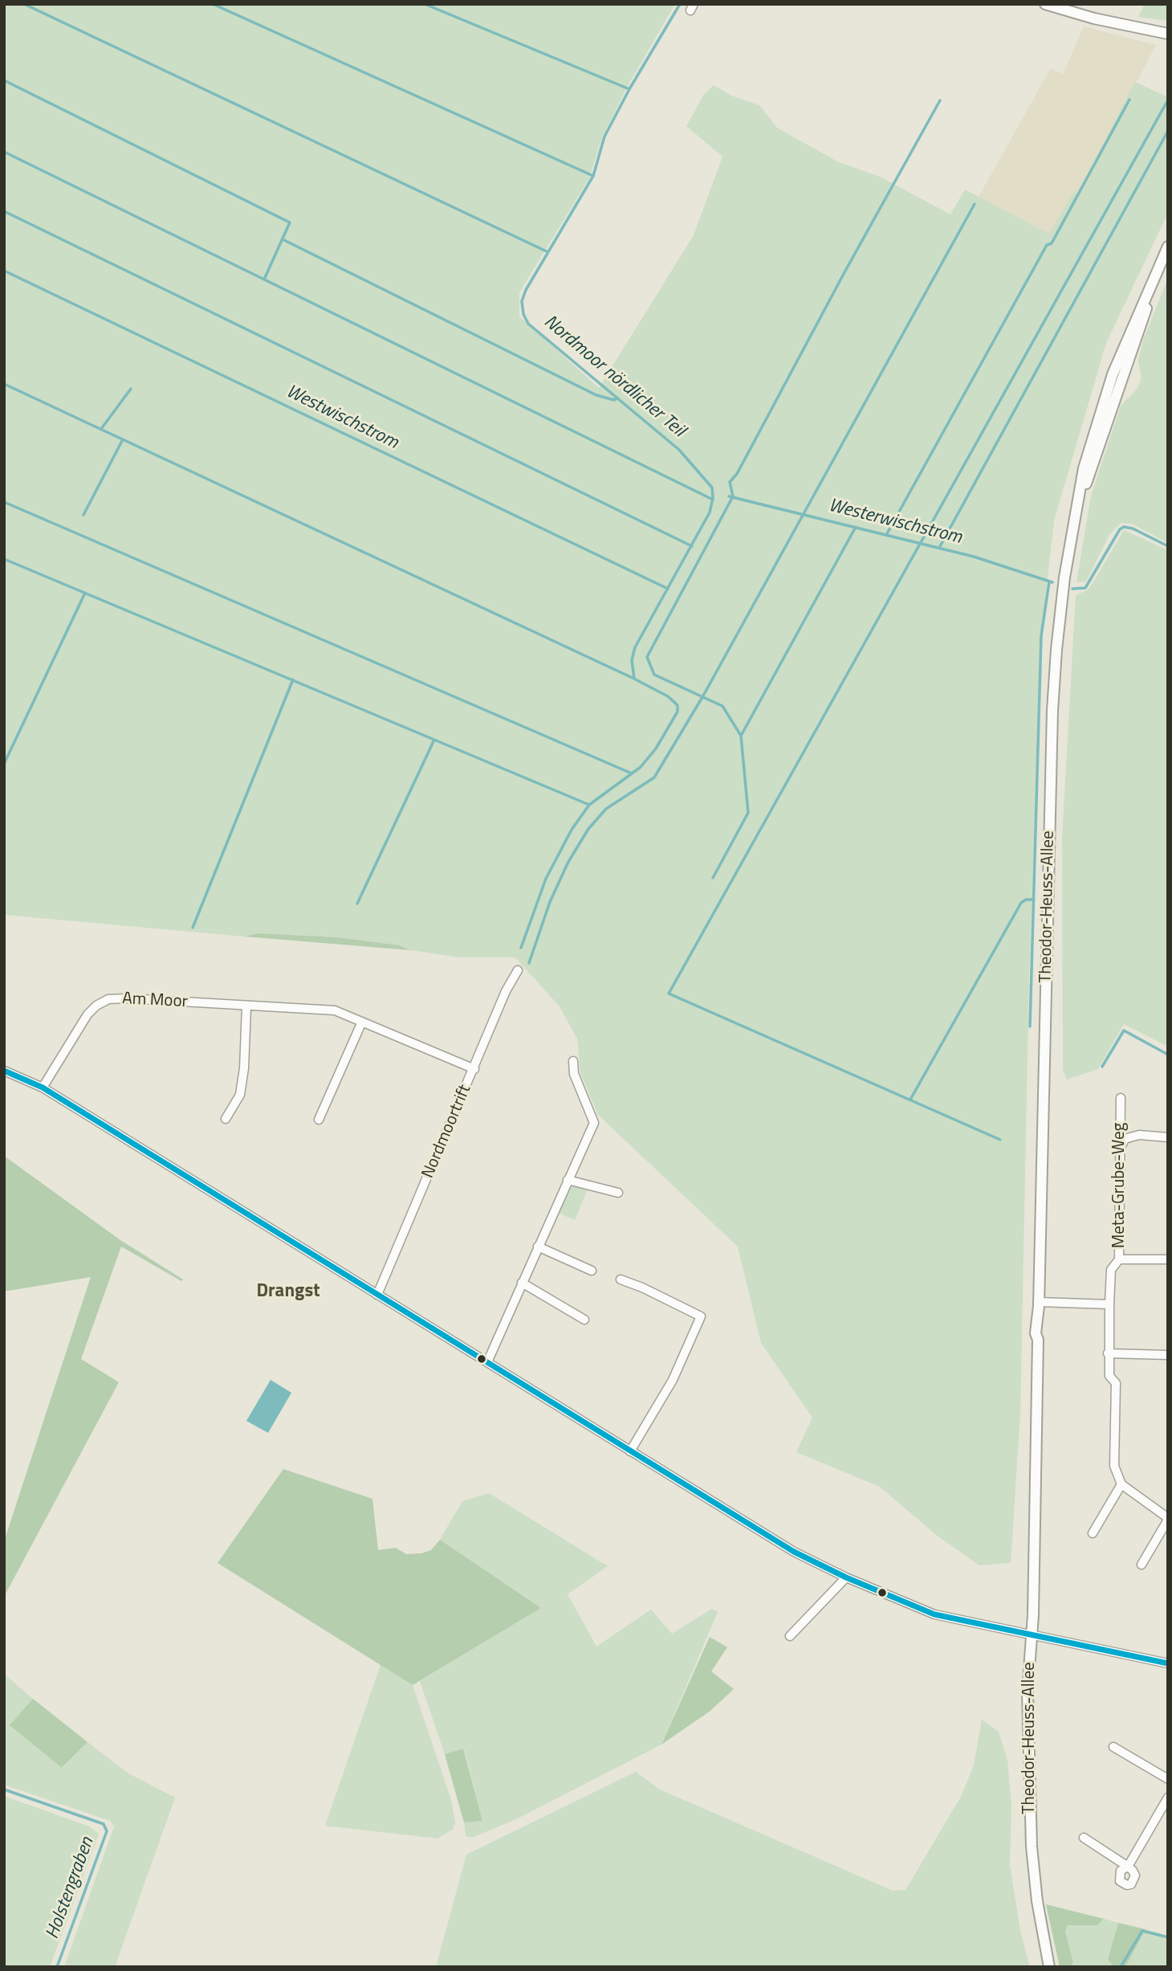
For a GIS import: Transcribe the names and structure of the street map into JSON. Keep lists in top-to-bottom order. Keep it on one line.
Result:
{"streets":{"street":["Theodor-Heuss-Allee","Am Moor","Nordmoortrift","Meta-Grube-Weg"]},"crossings":[["Am Moor","Nordmoortrift"]],"districts":["Drangst"],"water":["Nordmoor nördlicher Teil","Westwischstrom","Westerwischstrom","Holstengraben"]}
